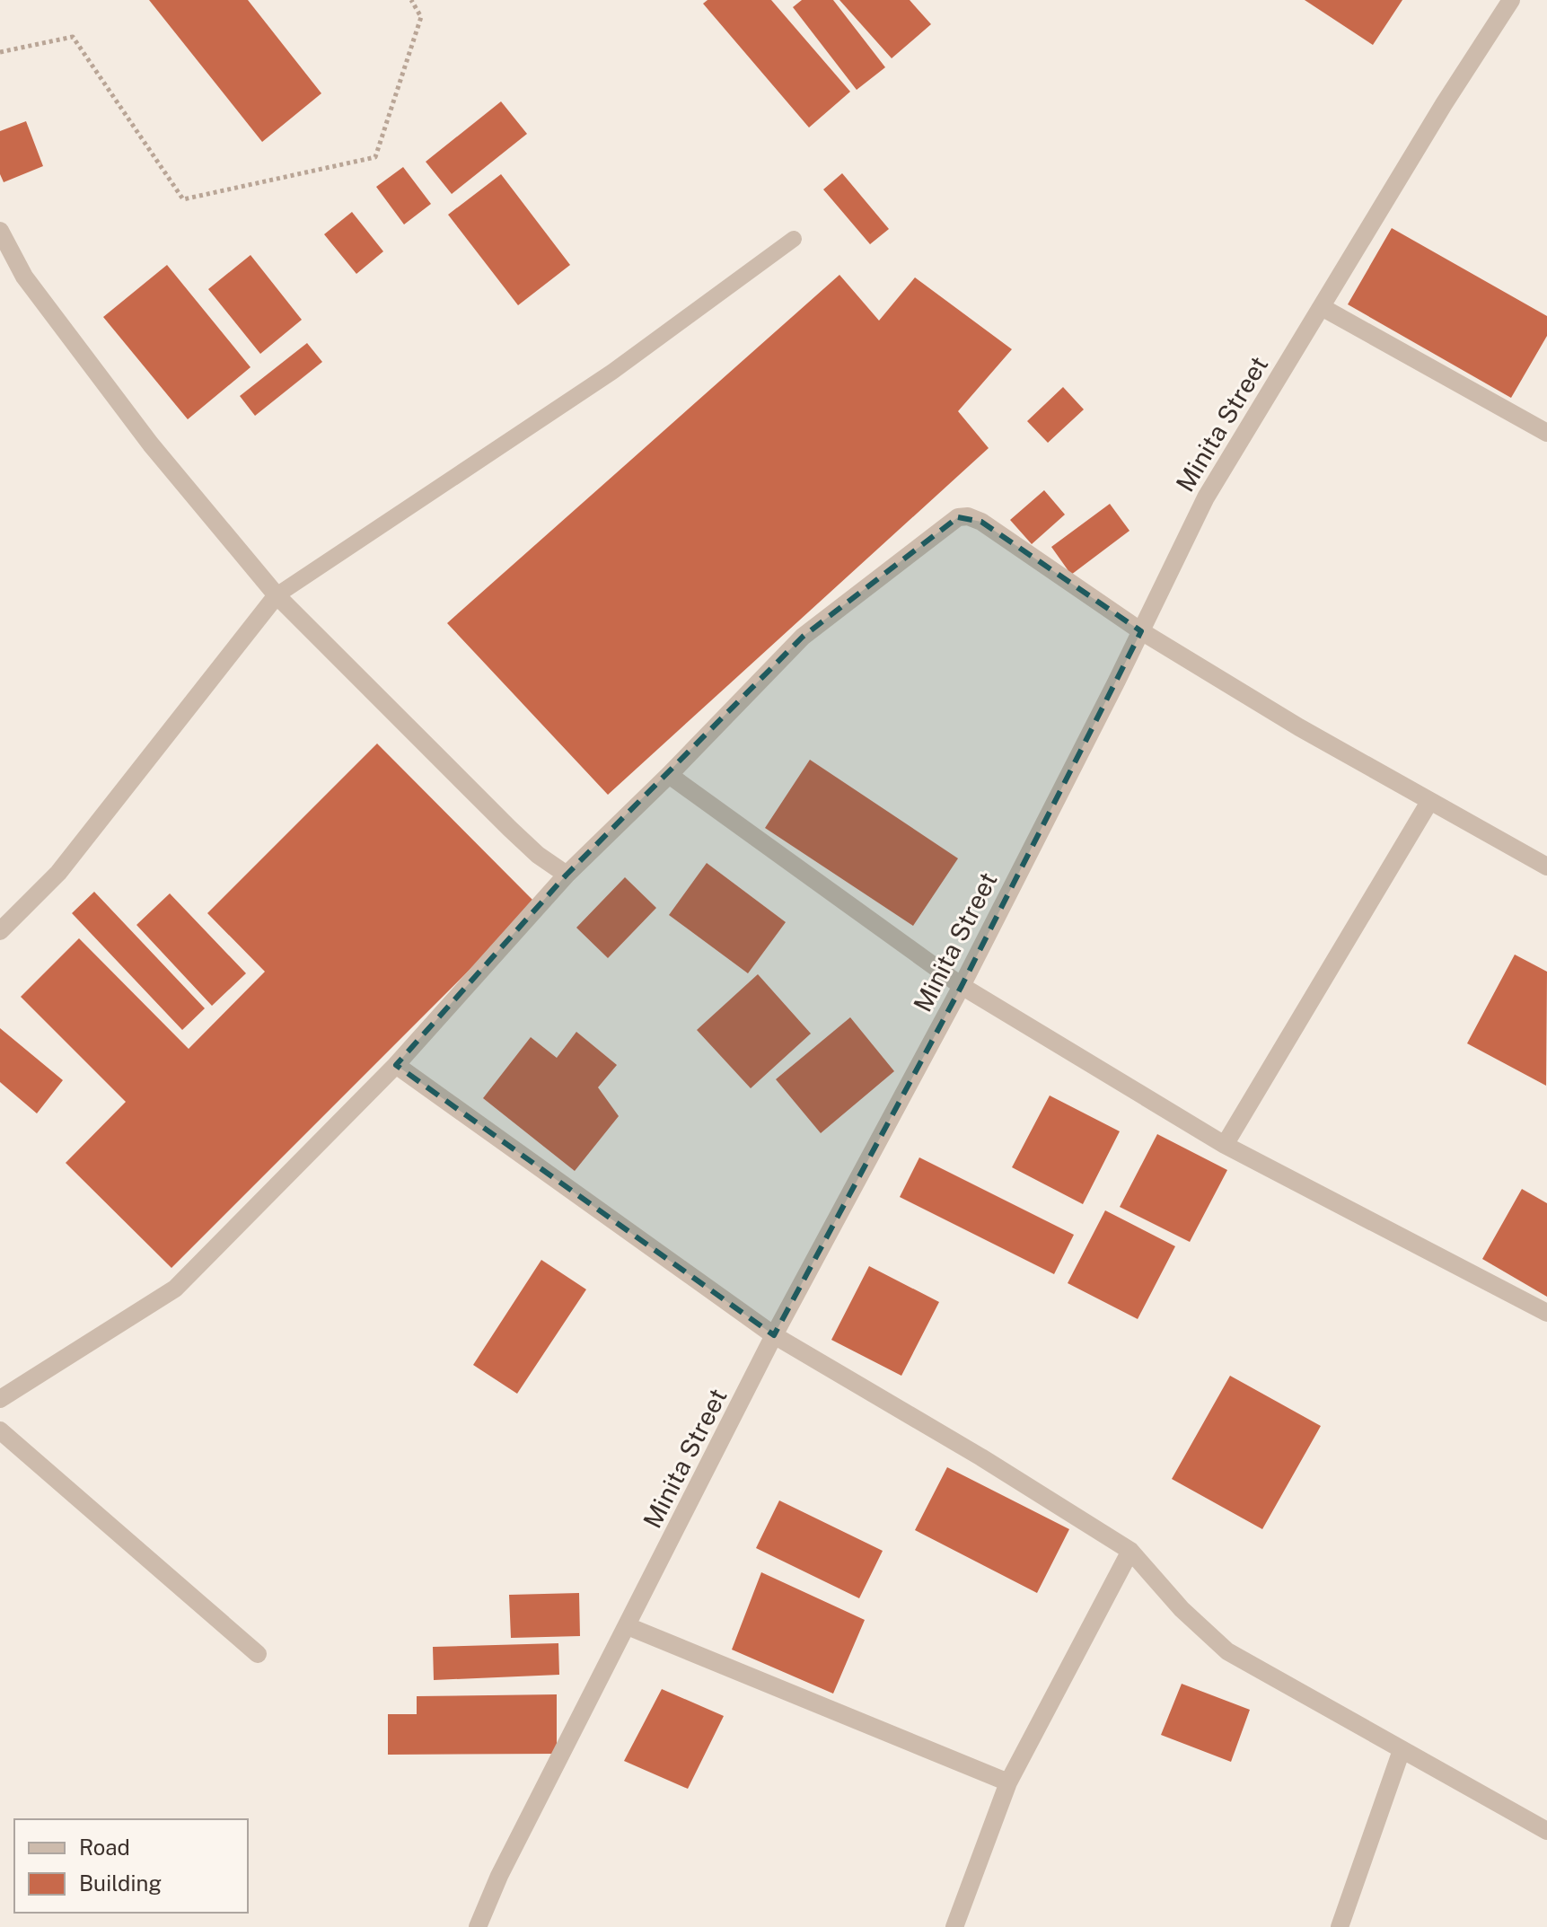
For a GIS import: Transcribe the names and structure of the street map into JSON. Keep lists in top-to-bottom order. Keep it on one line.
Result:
{"streets":{"street":["Minita Street"]},"legend":["Road","Building"]}
